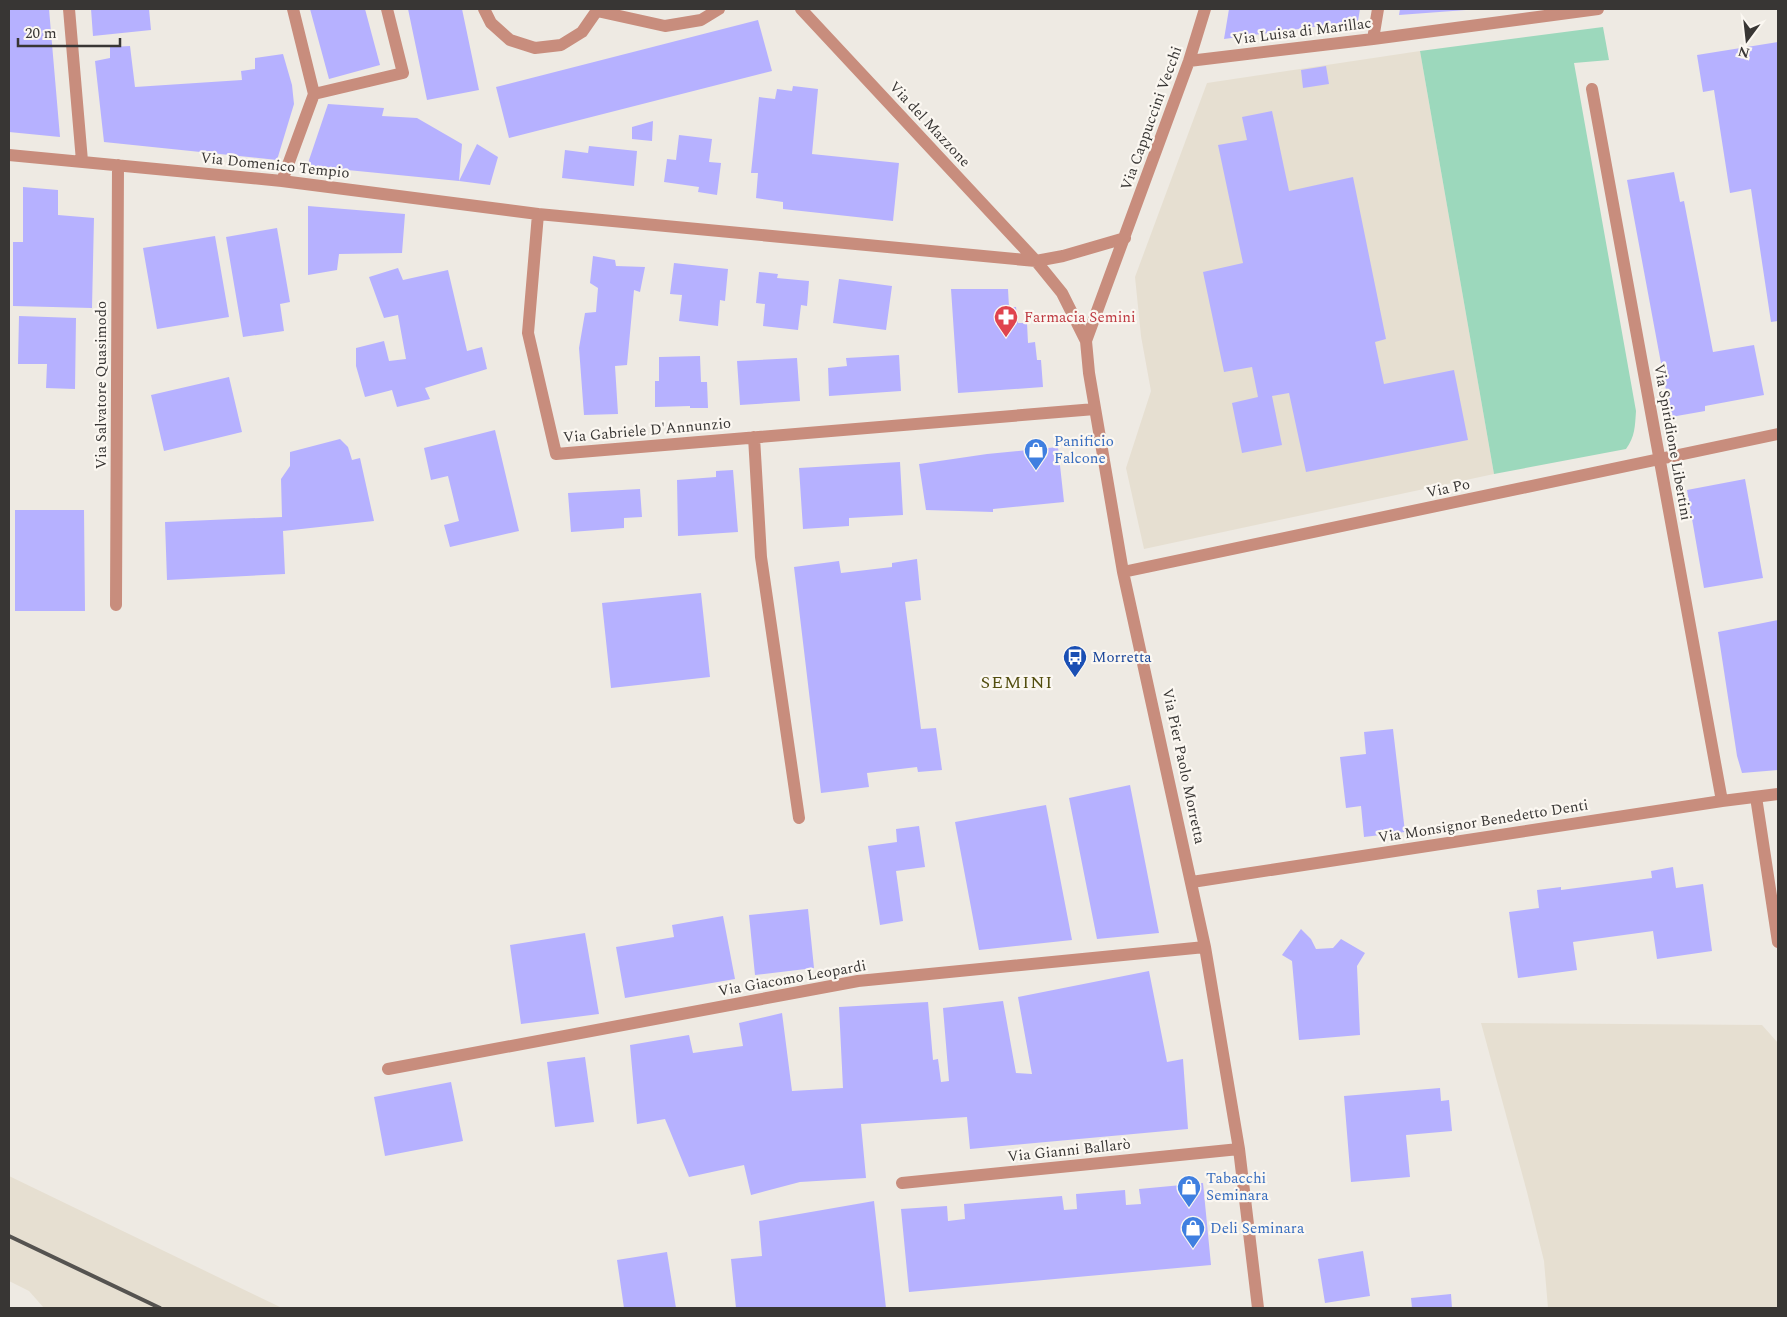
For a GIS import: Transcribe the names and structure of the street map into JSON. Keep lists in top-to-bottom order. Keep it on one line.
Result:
{"streets":{"street":["Via Luisa di Marillac","Via Cappuccini Vecchi","Via del Mazzone","Via Domenico Tempio","Via Salvatore Quasimodo","Via Gabriele D'Annunzio","Via Spiridione Libertini","Via Po","Via Pier Paolo Morretta","Via Monsignor Benedetto Denti","Via Giacomo Leopardi","Via Gianni Ballarò"]},"crossings":[["Via Luisa di Marillac","Via Cappuccini Vecchi"],["Via Cappuccini Vecchi","Via Pier Paolo Morretta"],["Via del Mazzone","Via Pier Paolo Morretta"],["Via Domenico Tempio","Via Salvatore Quasimodo"],["Via Domenico Tempio","Via Gabriele D'Annunzio"],["Via Gabriele D'Annunzio","Via Pier Paolo Morretta"],["Via Spiridione Libertini","Via Po"],["Via Spiridione Libertini","Via Monsignor Benedetto Denti"],["Via Po","Via Pier Paolo Morretta"],["Via Pier Paolo Morretta","Via Monsignor Benedetto Denti"],["Via Pier Paolo Morretta","Via Giacomo Leopardi"],["Via Pier Paolo Morretta","Via Gianni Ballarò"]],"districts":["SEMINI"],"places":{"pharmacy":["Farmacia Semini"],"shop":["Panificio Falcone","Tabacchi Seminara","Deli Seminara"],"bus stop":["Morretta"]},"scale_bar":"20 m","north":"bottom"}
